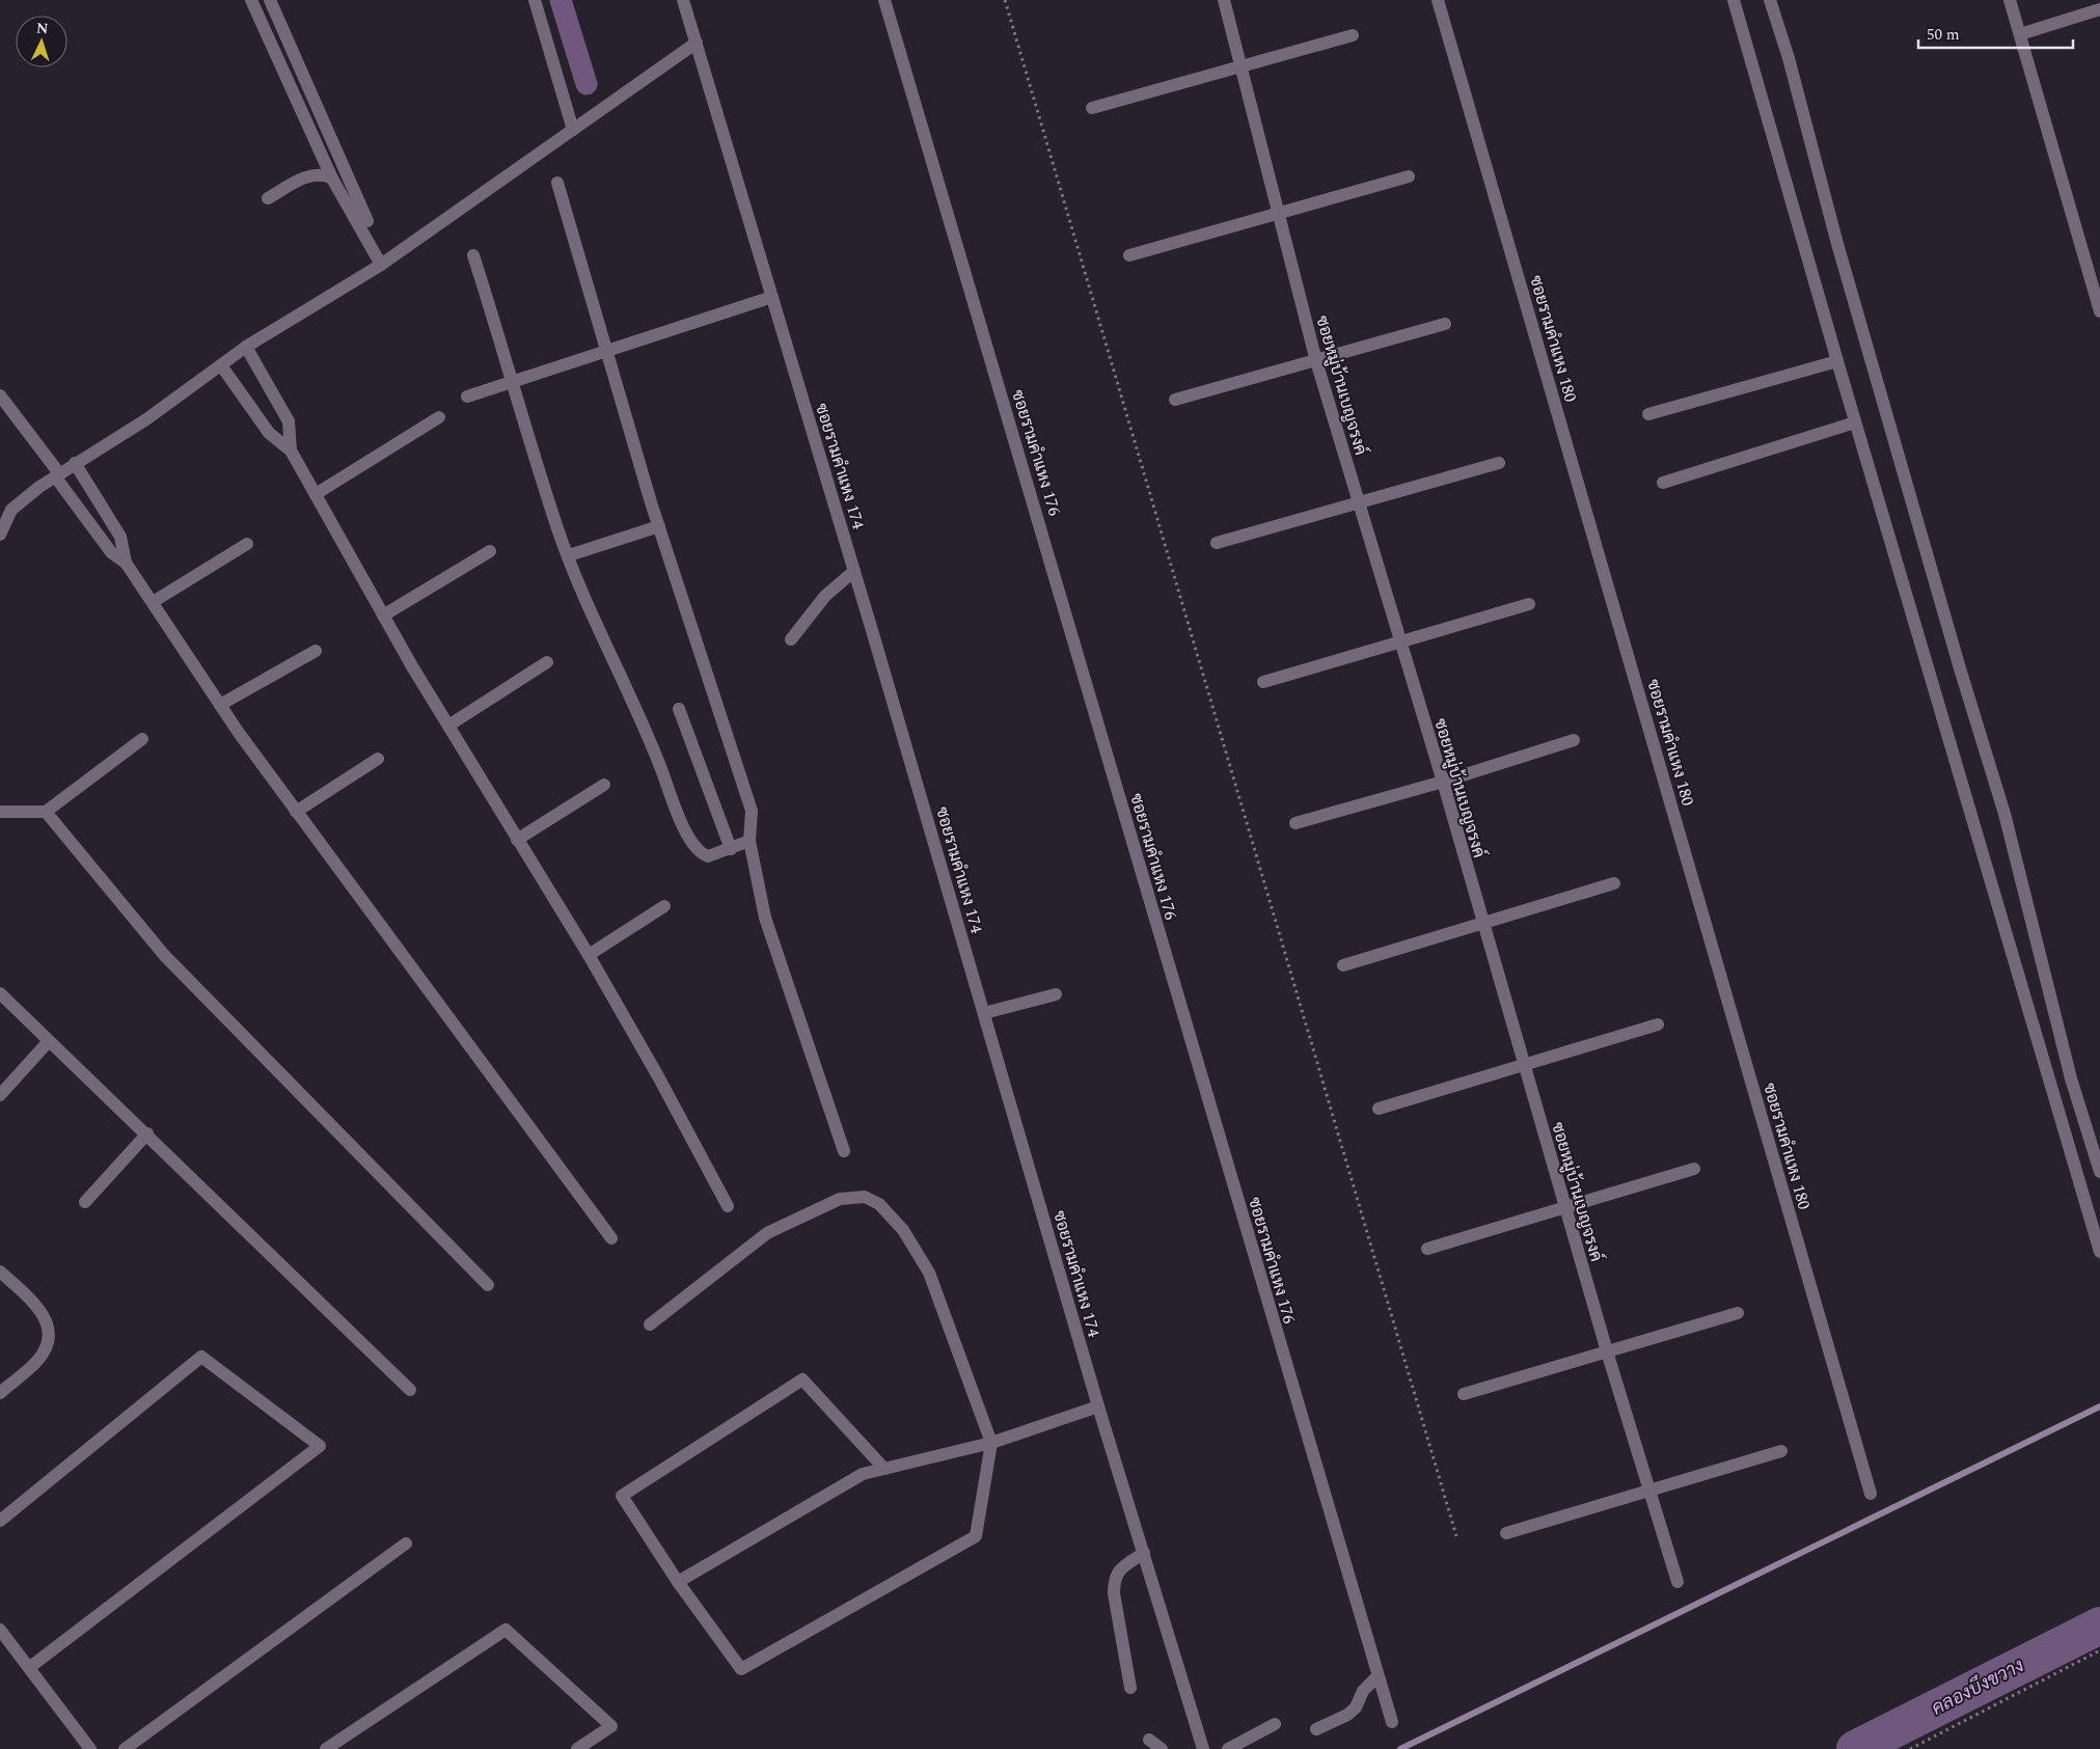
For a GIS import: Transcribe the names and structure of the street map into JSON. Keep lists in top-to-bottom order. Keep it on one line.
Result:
{"streets":{"street":["ซอยรามคำแหง 180","ซอยหมู่บ้านเบญจรงค์","ซอยรามคำแหง 176","ซอยรามคำแหง 174"]},"water":["คลองบึงขวาง"],"scale_bar":"50 m","north":"top"}
